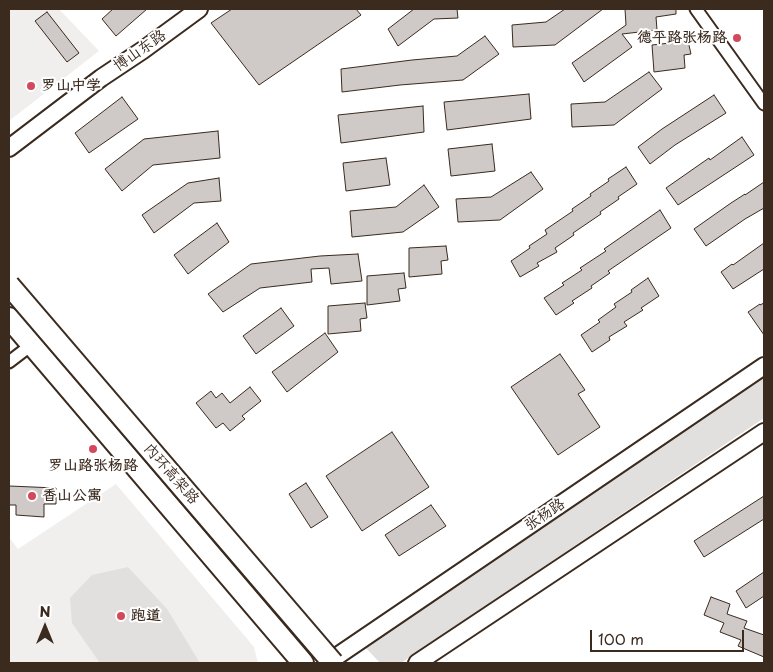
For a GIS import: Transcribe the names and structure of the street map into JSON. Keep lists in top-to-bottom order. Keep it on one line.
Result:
{"streets":{"highway":["内环高架路"],"main road":["博山东路","张杨路"]},"places":["德平路张杨路","罗山中学","罗山路张杨路","香山公寓","跑道"],"scale_bar":"100 m","north":"top"}
